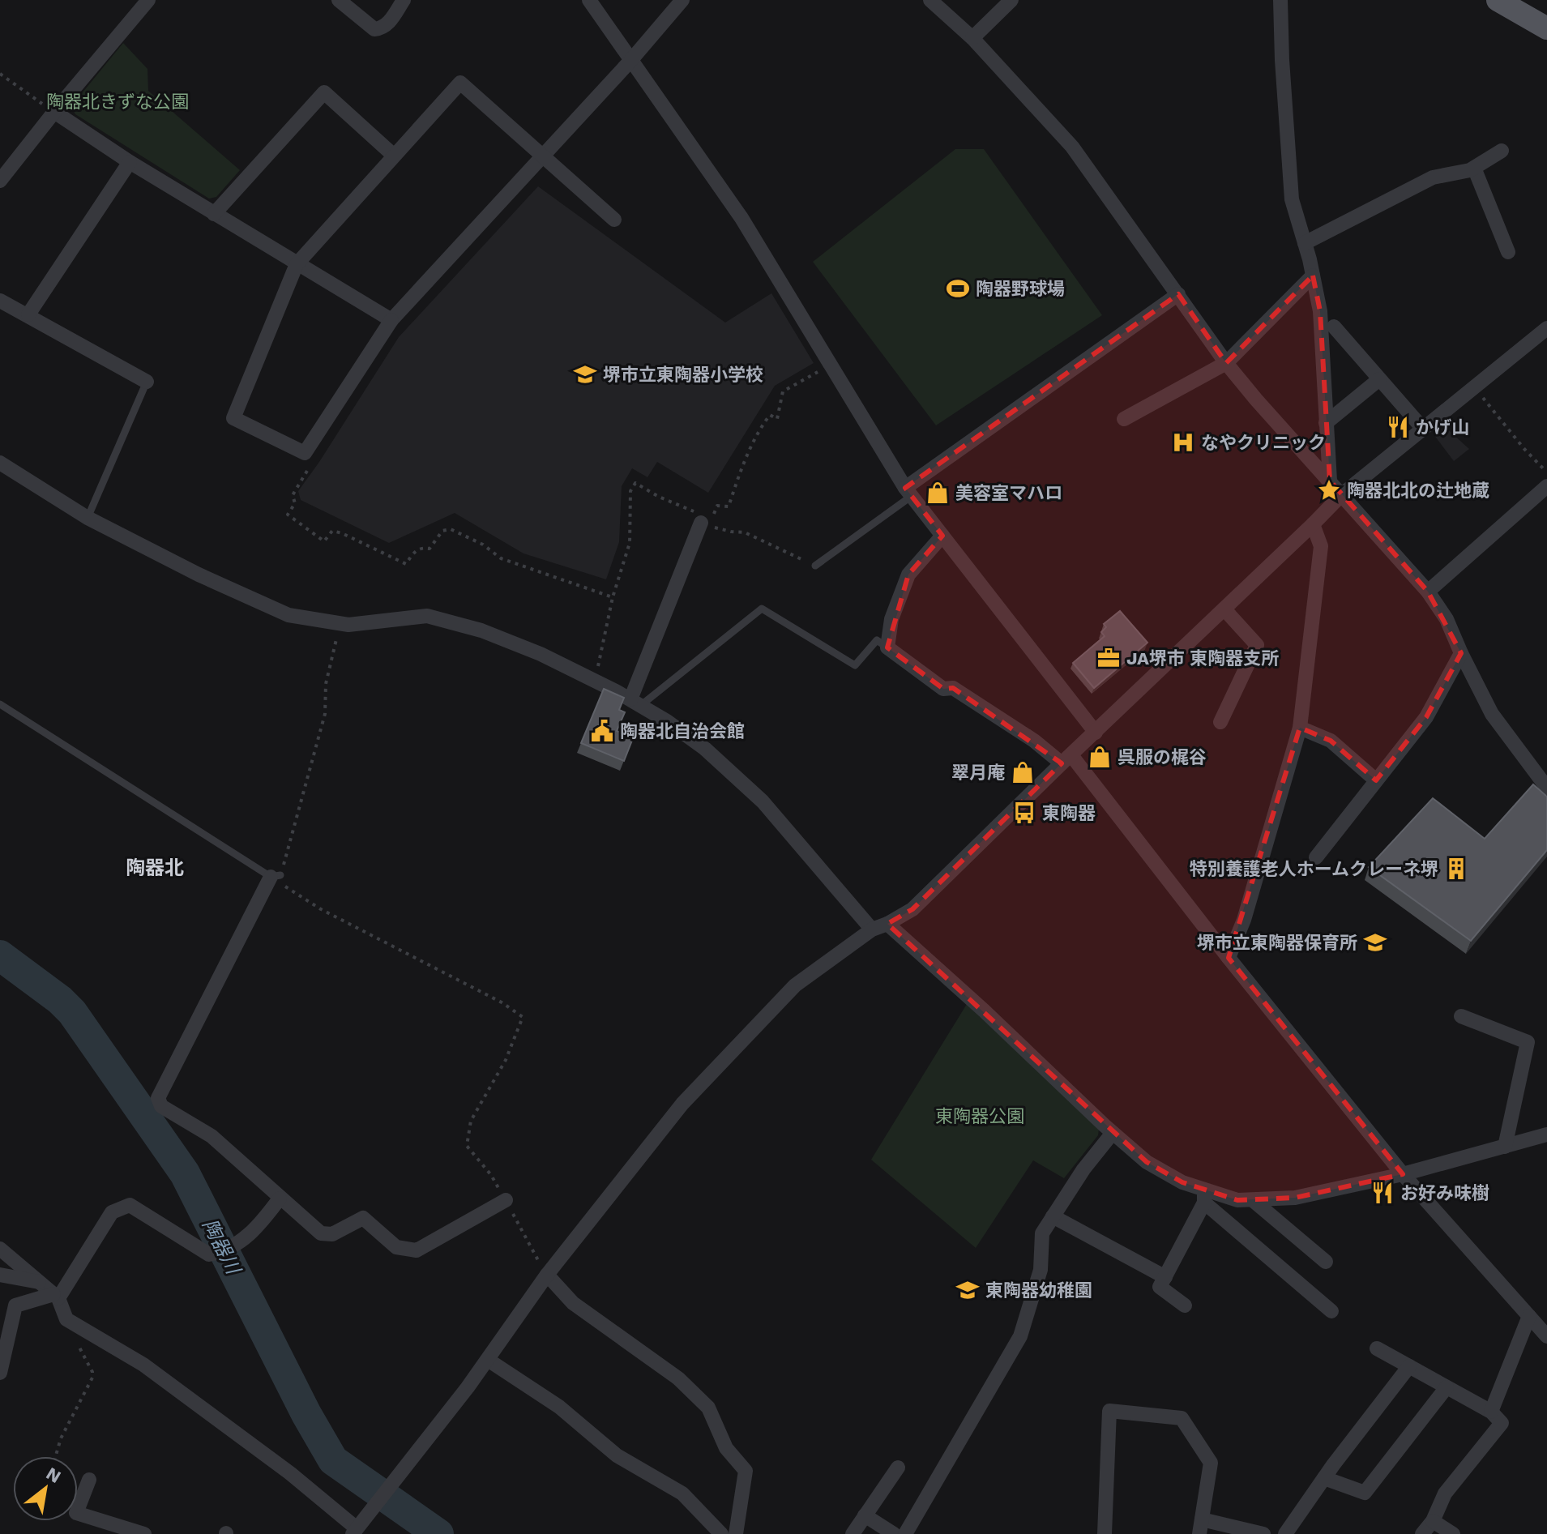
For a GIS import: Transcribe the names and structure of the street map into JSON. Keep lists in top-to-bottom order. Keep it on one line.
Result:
{"districts":["陶器北"],"water":["陶器川"],"parks":["陶器北きずな公園","東陶器公園"],"places":{"sports":["陶器野球場"],"school or university":["堺市立東陶器小学校","堺市立東陶器保育所","東陶器幼稚園"],"restaurant":["かげ山","お好み味樹"],"hospital":["なやクリニック"],"place":["陶器北北の辻地蔵"],"shop":["美容室マハロ","呉服の梶谷","翠月庵"],"office":["JA堺市 東陶器支所"],"public building":["陶器北自治会館"],"bus stop":["東陶器"],"building":["特別養護老人ホームクレーネ堺"]},"north":"top right"}
